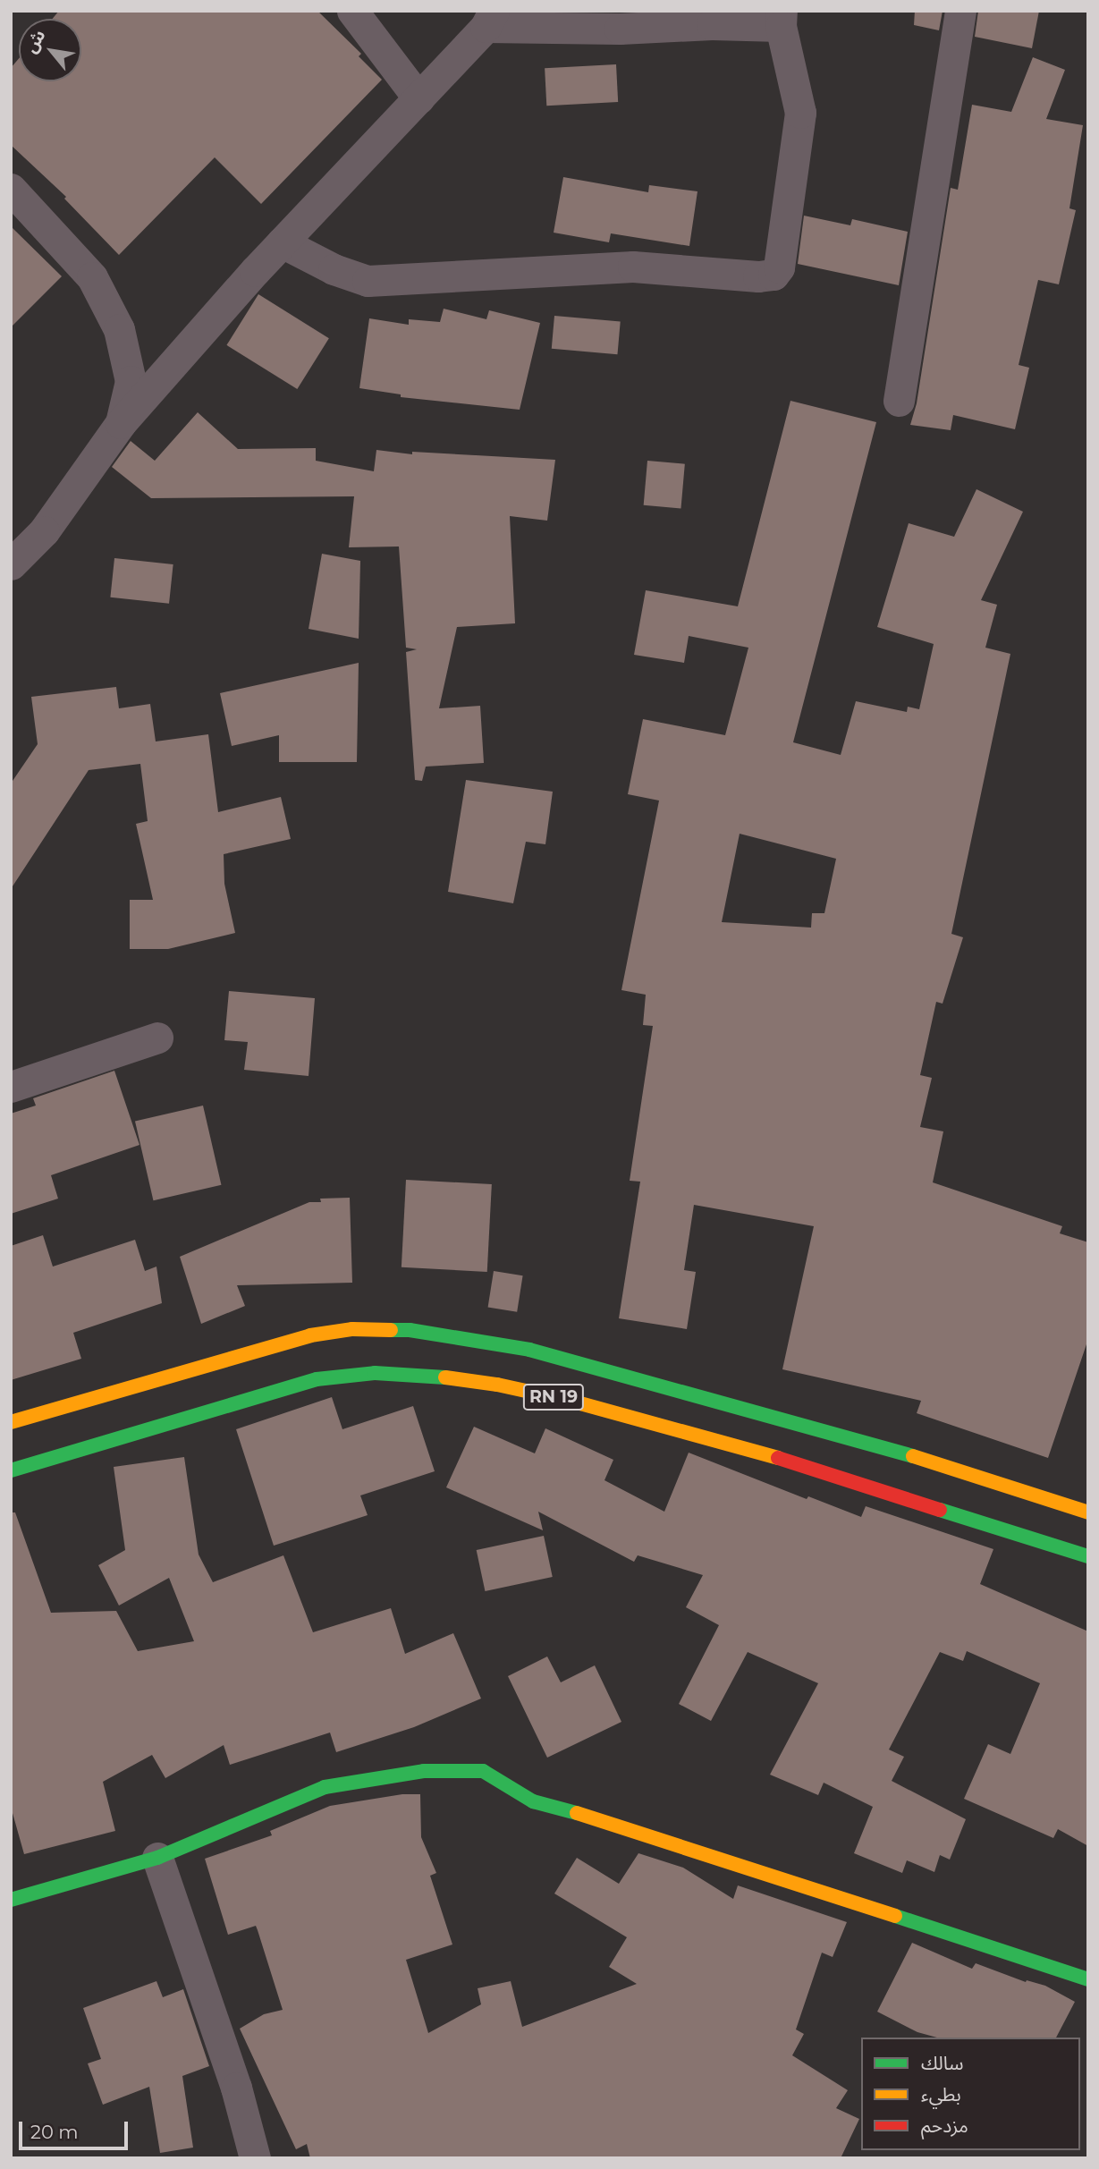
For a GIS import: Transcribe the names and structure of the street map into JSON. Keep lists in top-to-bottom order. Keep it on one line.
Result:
{"streets":{"main road":["RN 19"]},"legend":["سالك","بطيء","مزدحم"],"scale_bar":"20 m","north":"top left"}
